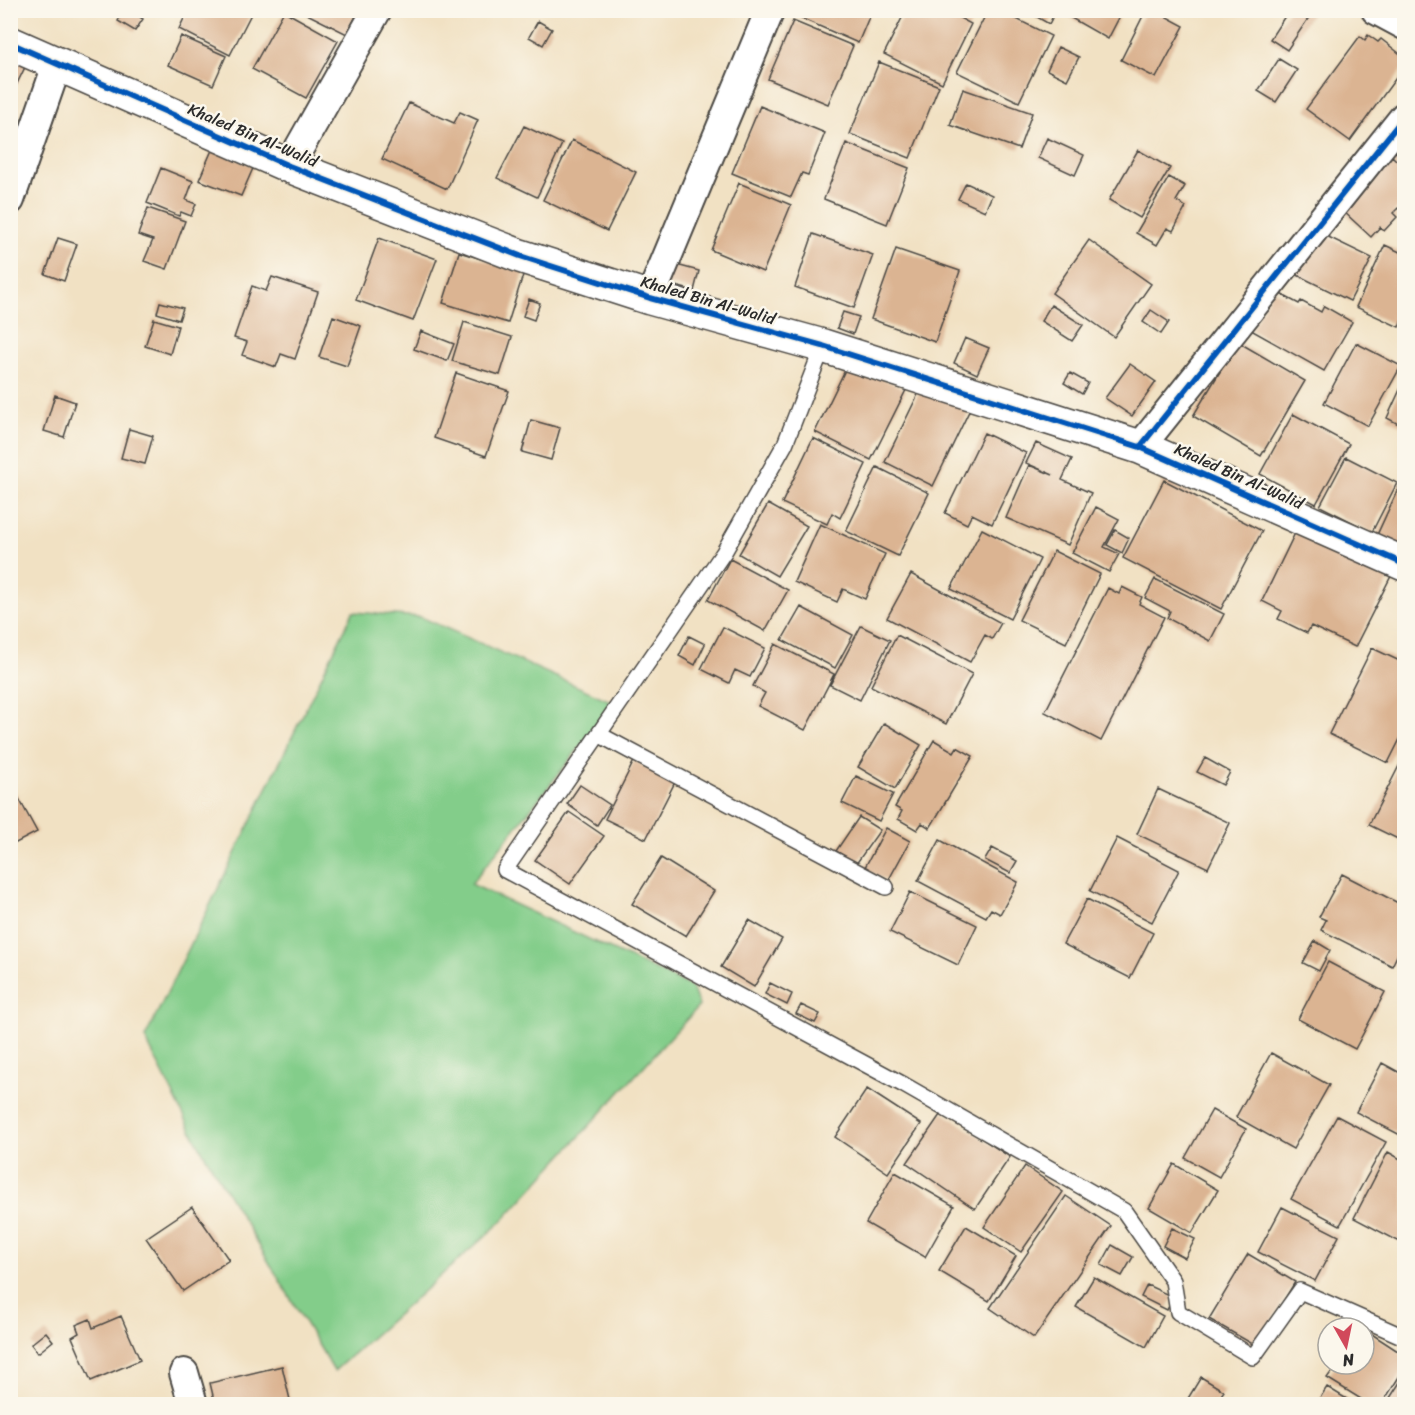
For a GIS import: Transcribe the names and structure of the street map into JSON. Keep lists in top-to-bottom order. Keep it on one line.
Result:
{"streets":{"street":["Khaled Bin Al-Walid"]},"north":"bottom"}
